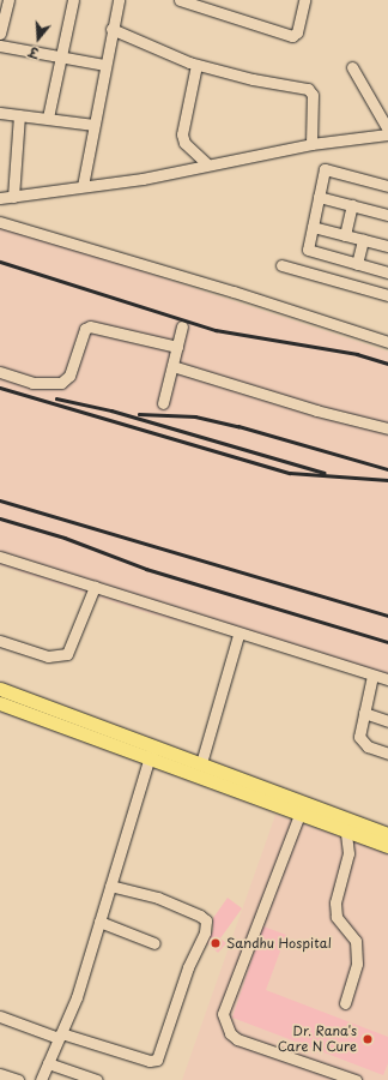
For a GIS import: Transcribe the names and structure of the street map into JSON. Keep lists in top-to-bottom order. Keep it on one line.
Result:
{"places":["Sandhu Hospital","Dr. Rana's Care N Cure"],"north":"bottom"}
